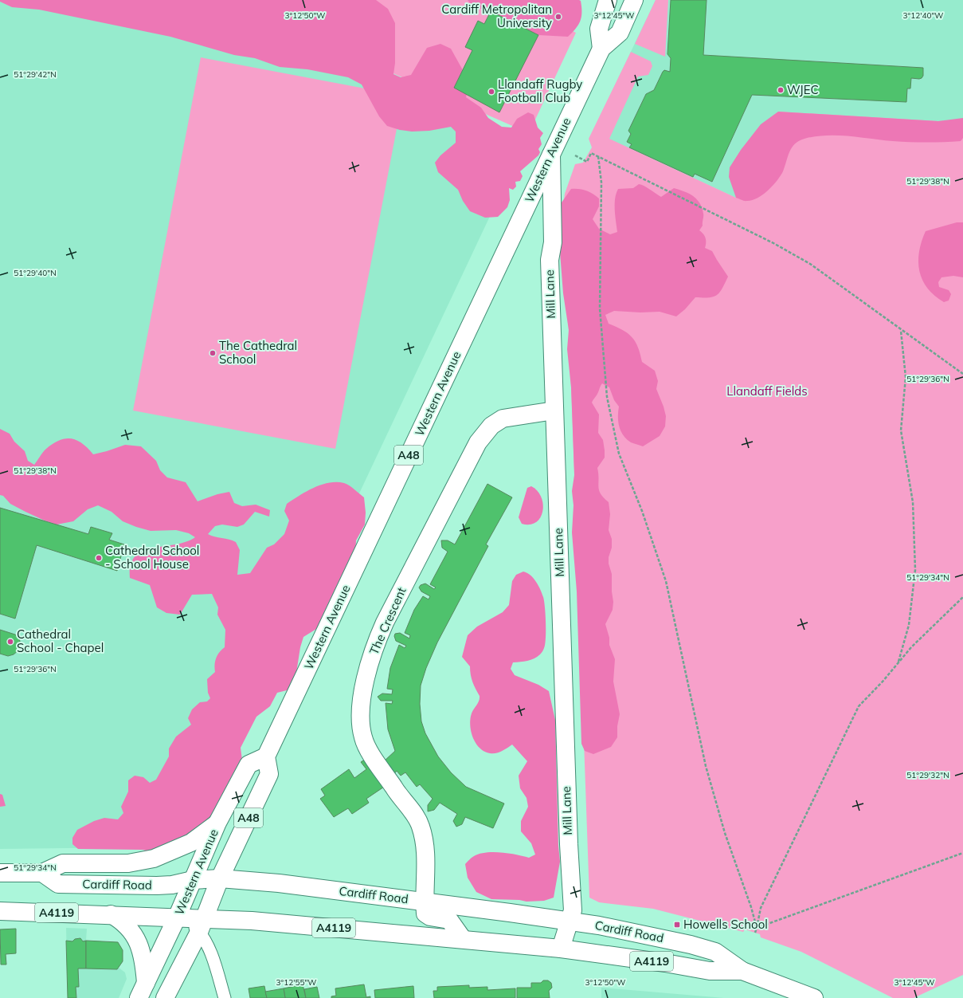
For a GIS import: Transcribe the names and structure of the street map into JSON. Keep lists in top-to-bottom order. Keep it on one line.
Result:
{"streets":{"main road":["Western Avenue","Mill Lane","A48","The Crescent","Cardiff Road","A4119"]},"crossings":[["Western Avenue","Mill Lane"],["Western Avenue","Cardiff Road"],["Mill Lane","The Crescent"],["Mill Lane","Cardiff Road"],["The Crescent","Cardiff Road"]],"parks":["Llandaff Fields"],"places":{"other":["Cardiff Metropolitan University","WJEC","Llandaff Rugby Football Club","The Cathedral School","Cathedral School - School House","Cathedral School - Chapel"],"transit":["Howells School"]},"coordinates":["3°12'40\"W","3°12'50\"W","3°12'45\"W","51°29'42\"N","51°29'38\"N","51°29'40\"N","51°29'36\"N","51°29'34\"N","51°29'32\"N","3°12'55\"W"]}
